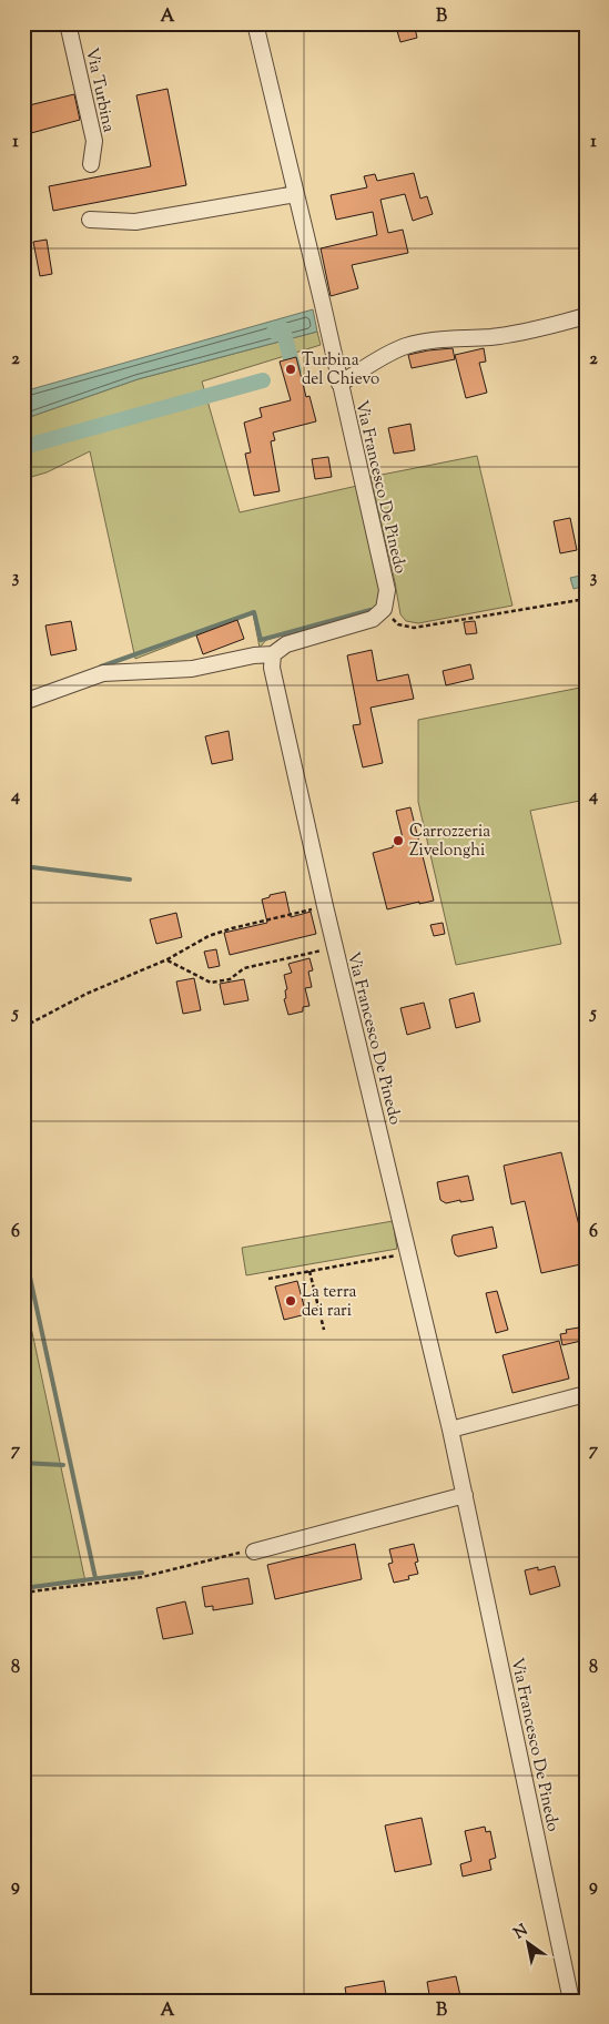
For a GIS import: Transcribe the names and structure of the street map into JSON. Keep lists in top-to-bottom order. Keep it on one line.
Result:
{"streets":{"street":["Via Turbina","Via Francesco De Pinedo"]},"places":["Turbina del Chievo","Carrozzeria Zivelonghi","La terra dei rari"],"north":"top left","grid":{"columns":["A","B"],"rows":["1","2","3","4","5","6","7","8","9"]}}
